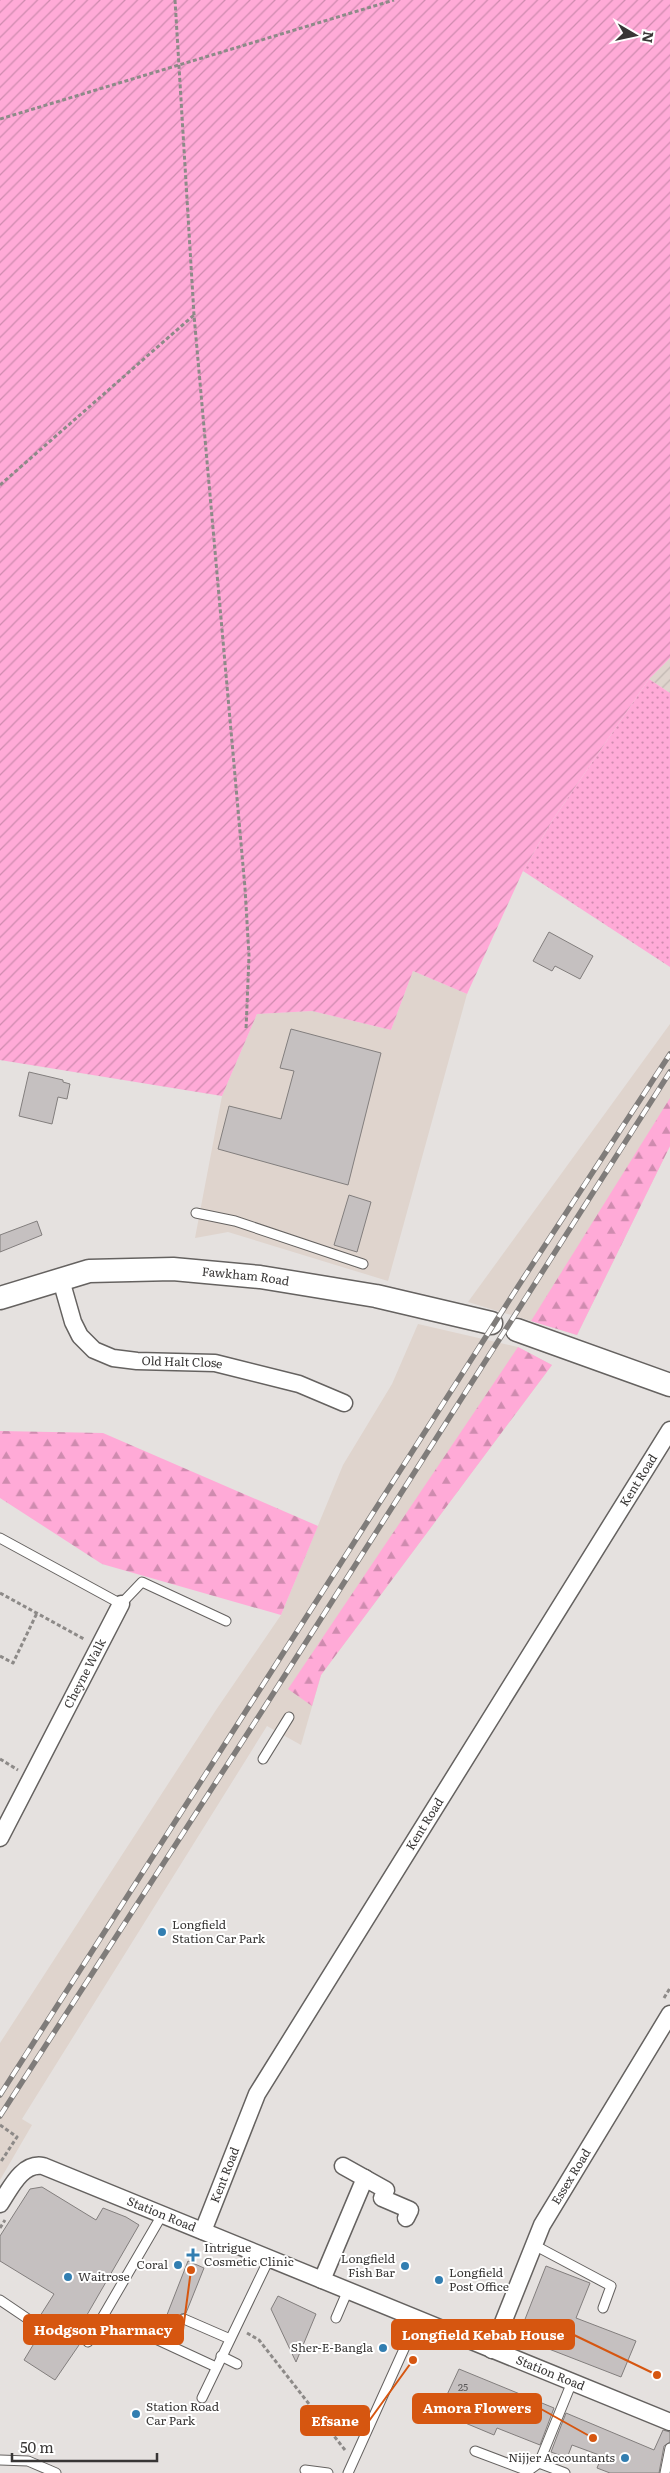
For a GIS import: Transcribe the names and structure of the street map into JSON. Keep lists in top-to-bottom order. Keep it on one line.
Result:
{"streets":{"street":["Fawkham Road","Old Halt Close","Kent Road","Cheyne Walk","Essex Road","Station Road"]},"crossings":[["Fawkham Road","Old Halt Close"],["Kent Road","Station Road"],["Essex Road","Station Road"]],"places":{"other":["Longfield Station Car Park","Coral","Longfield Fish Bar","Hodgson Pharmacy","Waitrose","Longfield Post Office","Sher-E-Bangla","Efsane","Longfield Kebab House","Station Road Car Park","Amora Flowers","Nijjer Accountants"],"health":["Intrigue Cosmetic Clinic"]},"house_numbers":["25"],"scale_bar":"50 m","north":"right"}
